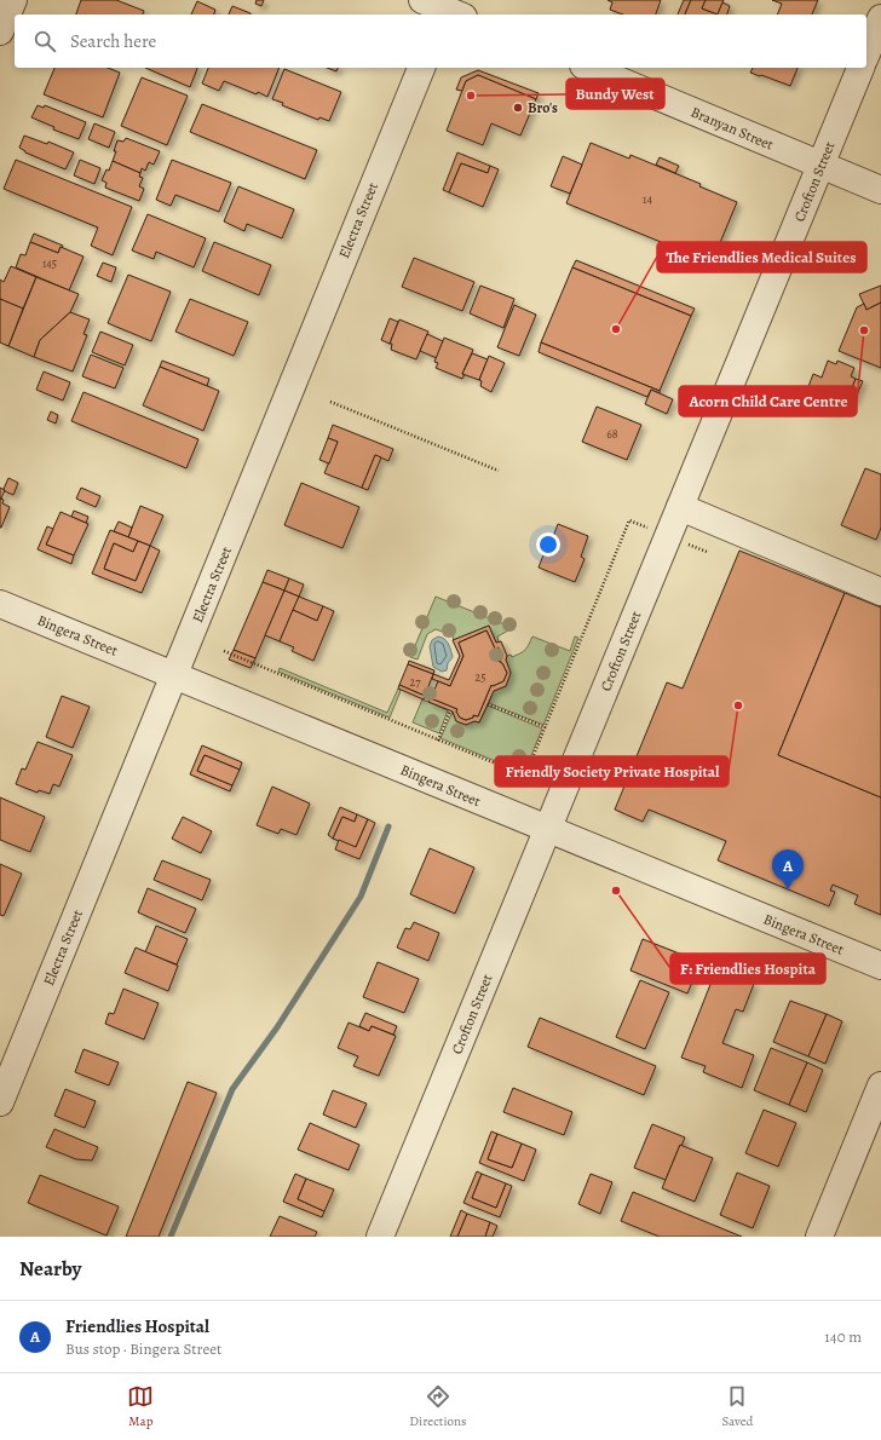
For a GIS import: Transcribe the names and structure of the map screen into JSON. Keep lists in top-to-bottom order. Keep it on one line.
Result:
{"streets":{"street":["Branyan Street","Crofton Street","Electra Street","Bingera Street"]},"crossings":[["Branyan Street","Crofton Street"],["Crofton Street","Bingera Street"],["Electra Street","Bingera Street"]],"places":["Bundy West","Bro's","The Friendlies Medical Suites","Acorn Child Care Centre","Friendly Society Private Hospital","F: Friendlies Hospita"],"house_numbers":["14","145","68","25","27"],"page":{"search":"Search here","pins":"A","heading":"Nearby","list":[{"mark":"A","name":"Friendlies Hospital","note":"Bus stop · Bingera Street","value":"140 m"}],"nav":["Map","Directions","Saved"]}}
